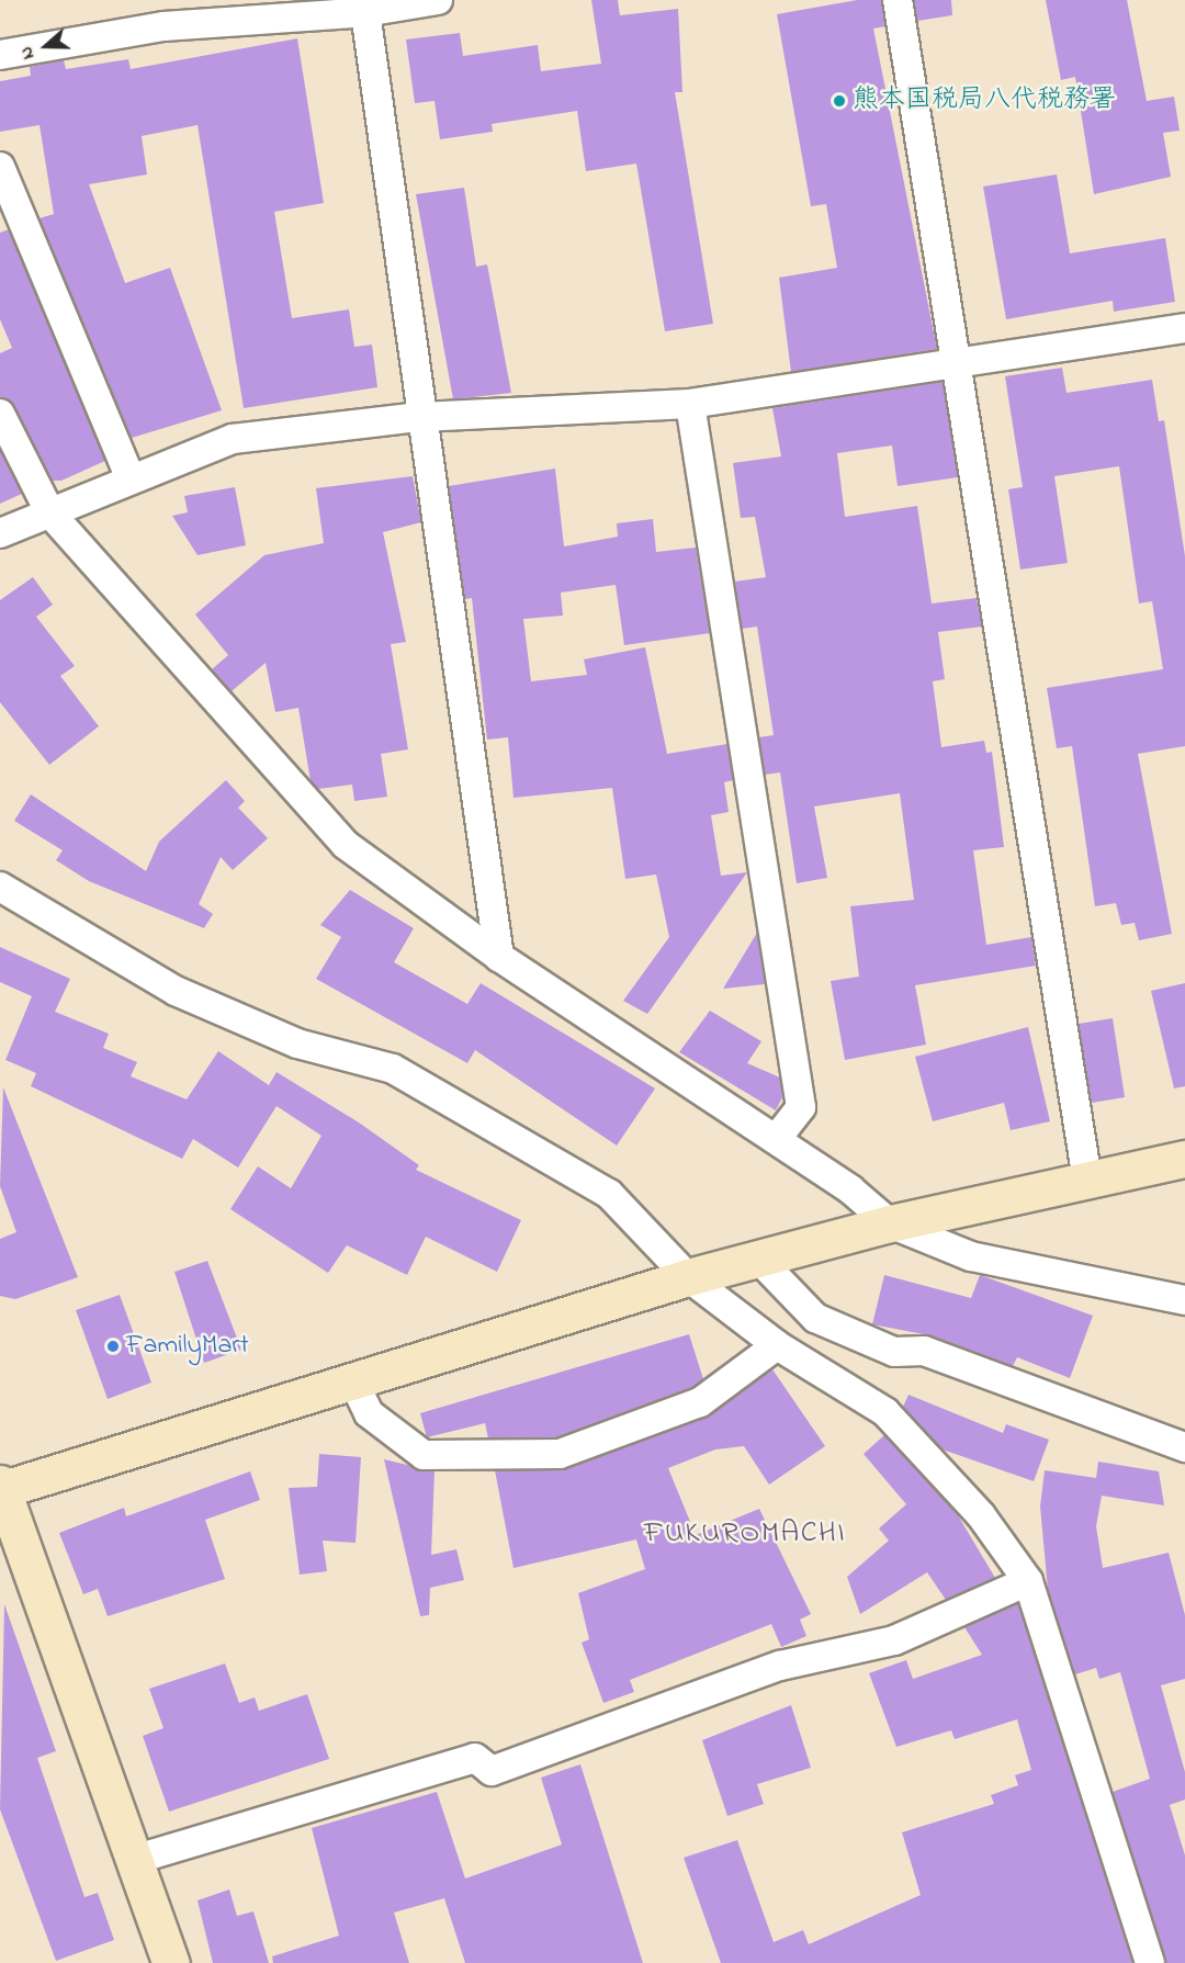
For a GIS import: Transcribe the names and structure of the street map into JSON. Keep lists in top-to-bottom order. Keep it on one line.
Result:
{"districts":["FUKUROMACHI"],"places":["熊本国税局八代税務署","FamilyMart"],"north":"left"}
